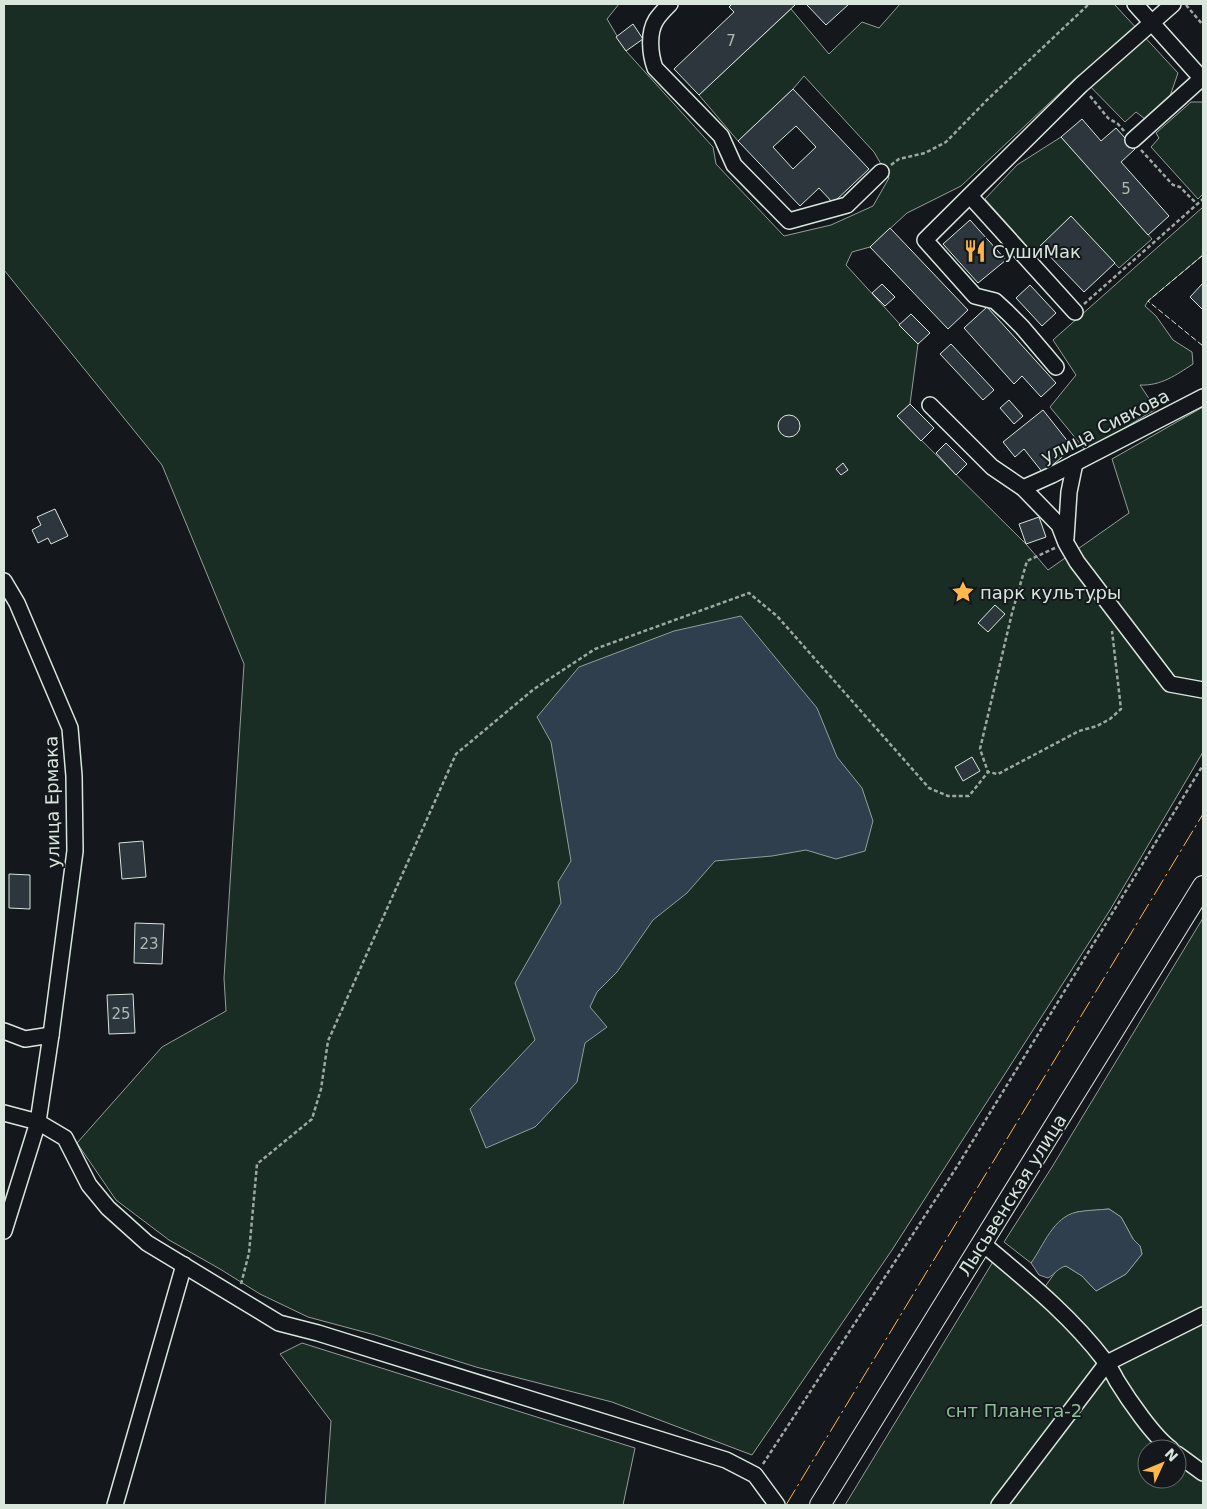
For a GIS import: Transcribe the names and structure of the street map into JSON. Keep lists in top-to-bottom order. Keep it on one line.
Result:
{"streets":{"main road":["Лысьвенская улица"],"street":["улица Сивкова","улица Ермака"]},"parks":["снт Планета-2"],"places":{"restaurant":["СушиМак"],"place":["парк культуры"]},"house_numbers":["7","5","23","25"],"north":"top right"}
